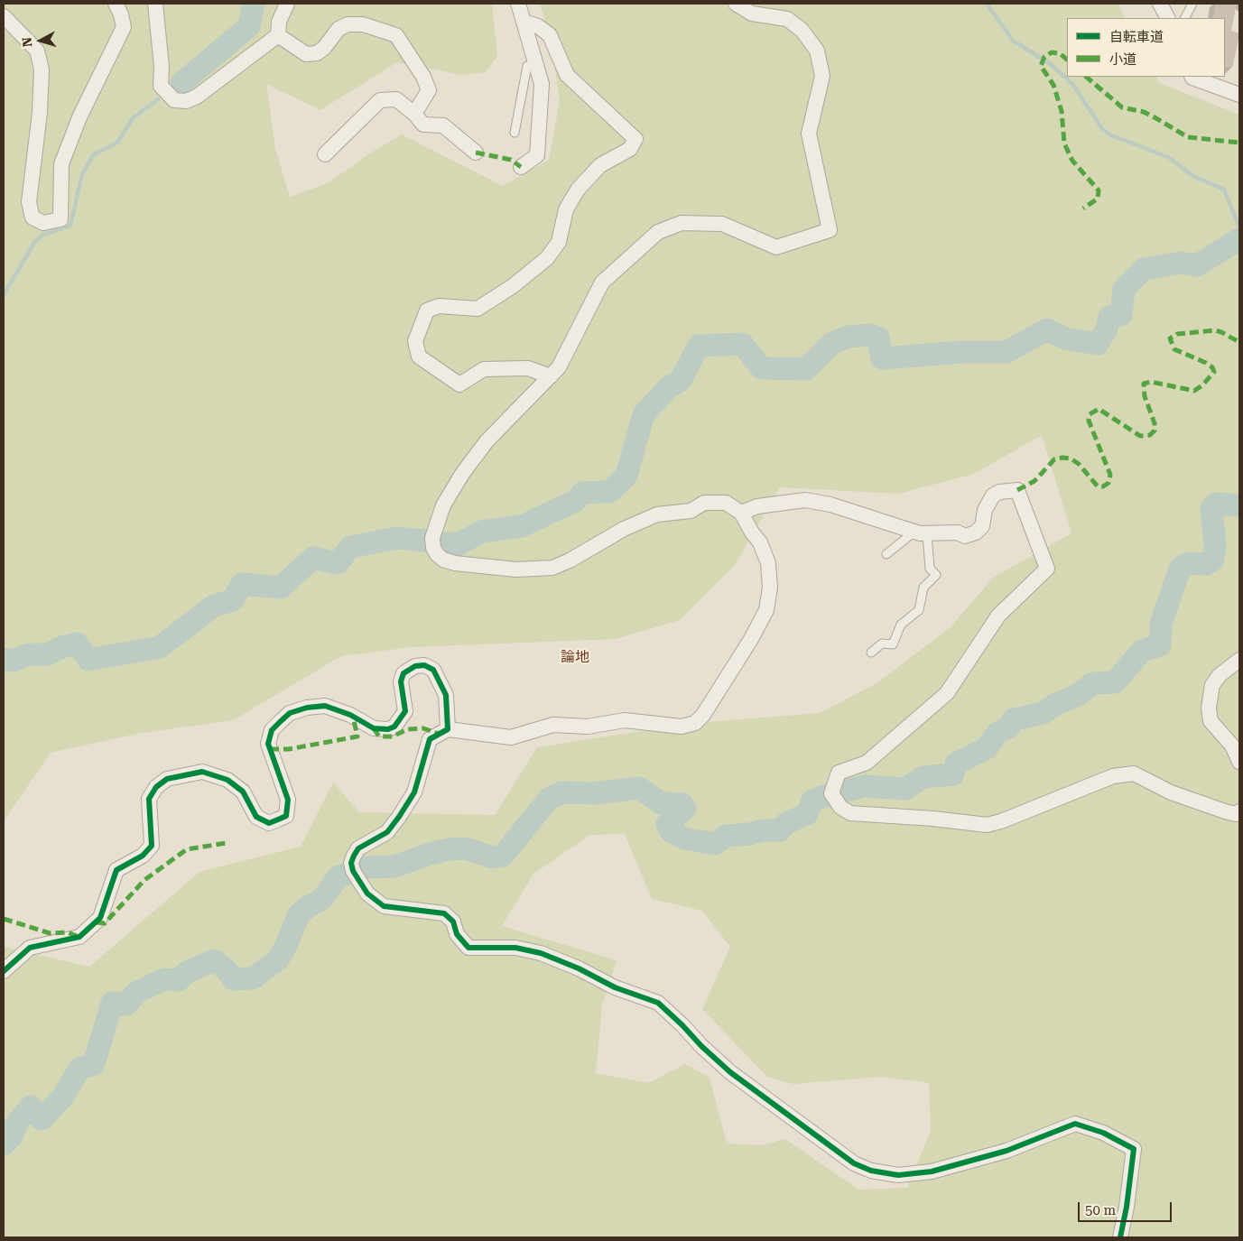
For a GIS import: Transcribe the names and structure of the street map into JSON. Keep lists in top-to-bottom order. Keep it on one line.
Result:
{"districts":["論地"],"legend":["自転車道","小道"],"scale_bar":"50 m","north":"left"}
